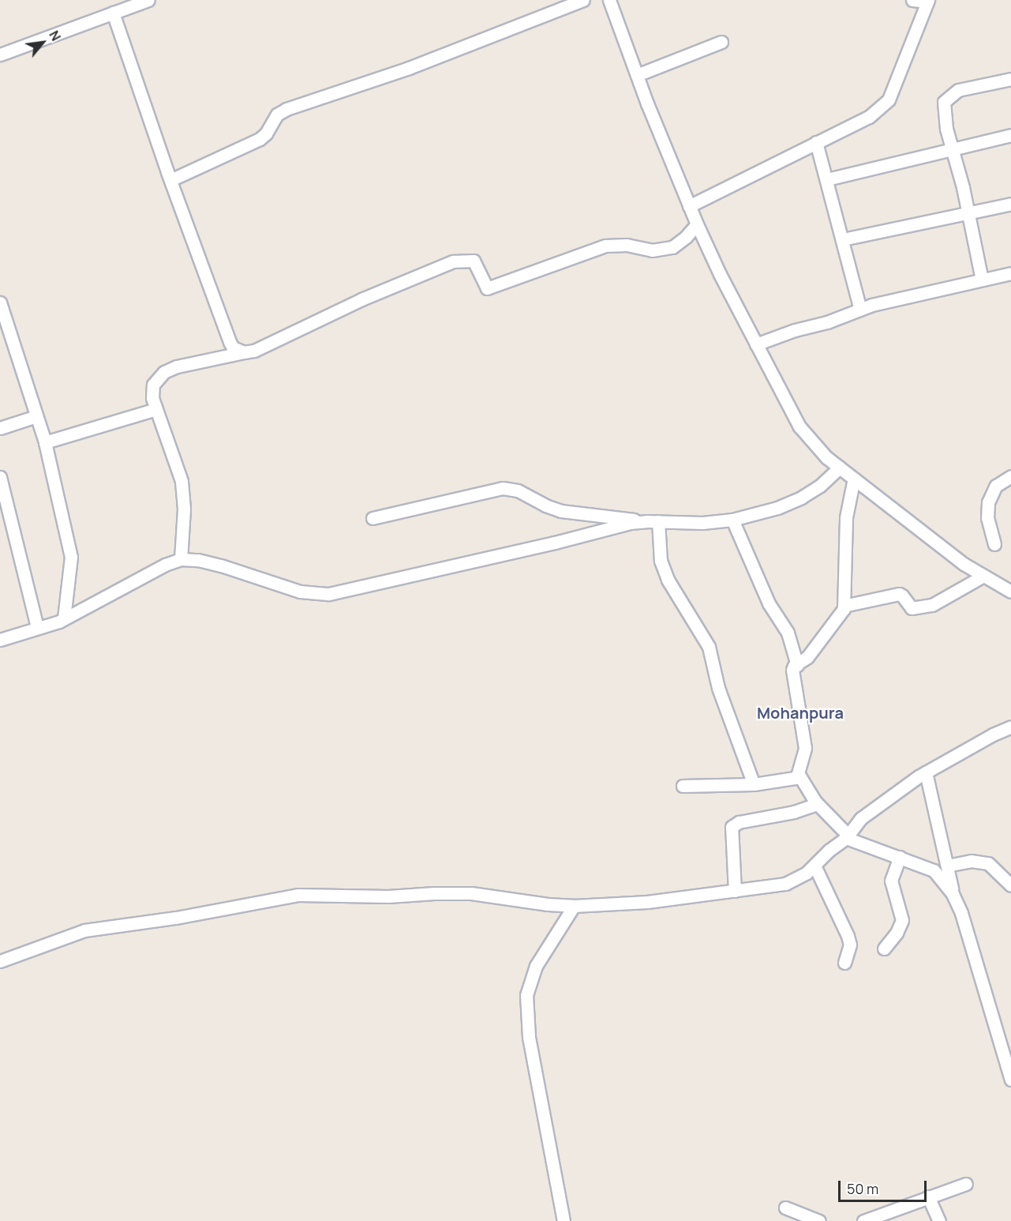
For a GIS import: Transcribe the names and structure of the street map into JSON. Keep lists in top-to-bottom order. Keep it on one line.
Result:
{"districts":["Mohanpura"],"scale_bar":"50 m","north":"top right"}
